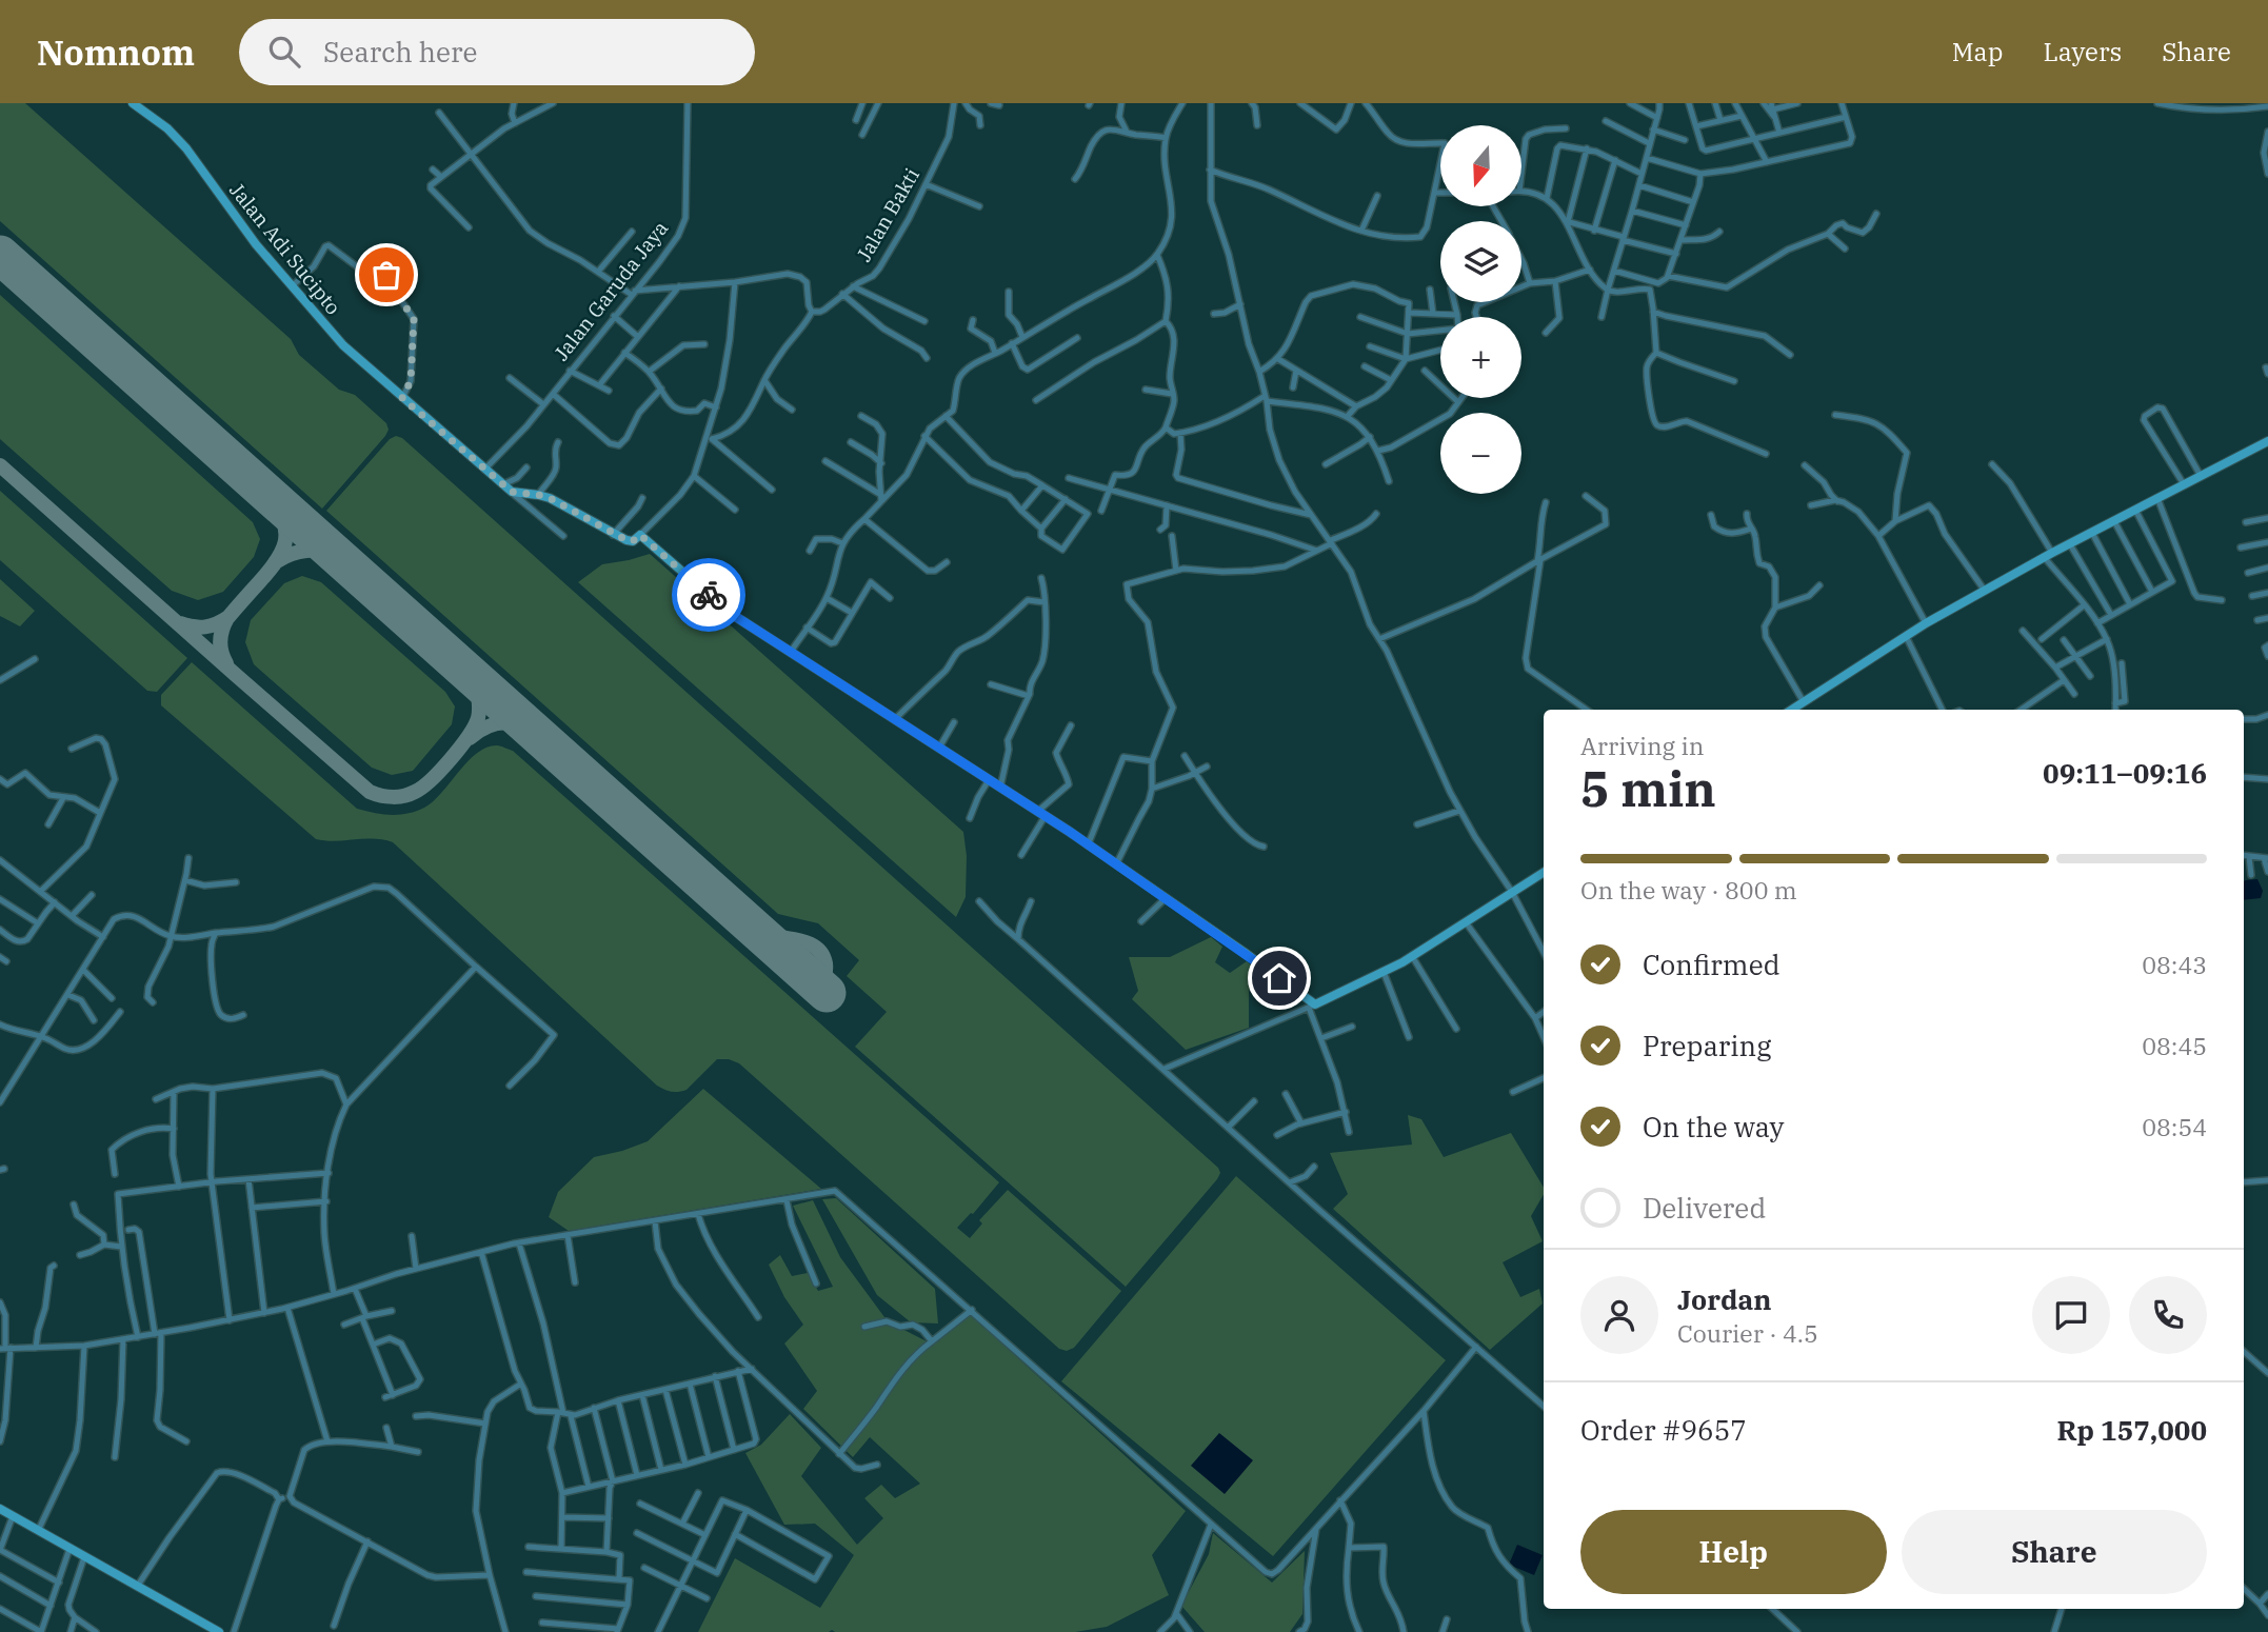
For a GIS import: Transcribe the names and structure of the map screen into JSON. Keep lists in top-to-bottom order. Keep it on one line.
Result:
{"streets":{"street":["Jalan Bakti","Jalan Adi Sucipto","Jalan Garuda Jaya"]},"crossings":[["Jalan Adi Sucipto","Jalan Garuda Jaya"]],"north":"bottom","page":{"header":"Nomnom","search":"Search here","nav":["Map","Layers","Share"],"map_buttons":["+","−"],"heading":["5 min","Arriving in","09:11–09:16"],"panel":["Jordan","Courier · 4.5","Order #9657","Rp 157,000"],"bar":"On the way · 800 m","list":[["Confirmed","08:43"],["Preparing","08:45"],["On the way","08:54"],"Delivered"],"buttons":["Help","Share"]}}
